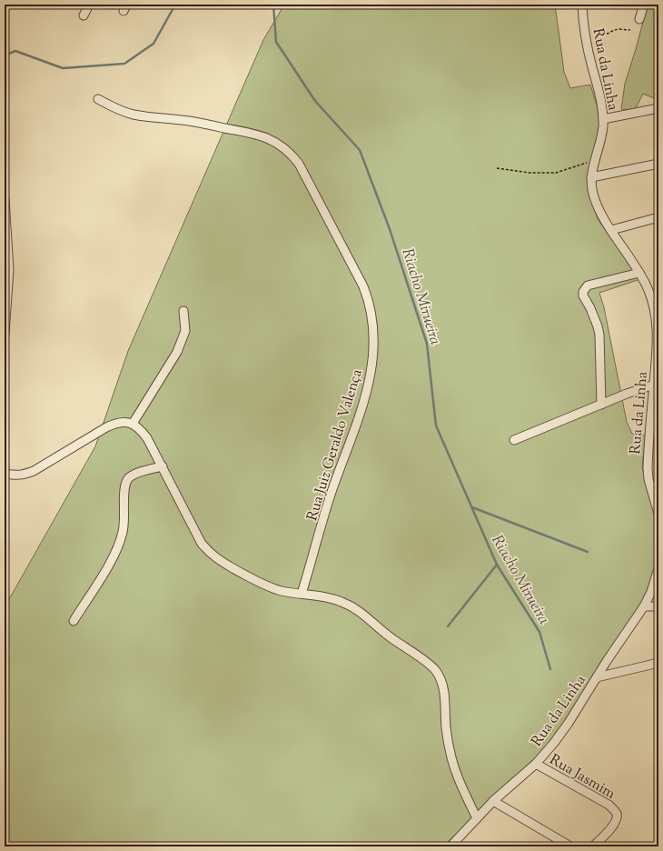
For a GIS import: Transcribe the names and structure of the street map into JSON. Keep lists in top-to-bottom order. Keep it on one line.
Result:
{"streets":{"street":["Rua da Linha","Rua Juiz Geraldo Valença","Rua Jasmim"]},"crossings":[["Rua da Linha","Rua Jasmim"]],"water":["Riacho Mirueira"]}
